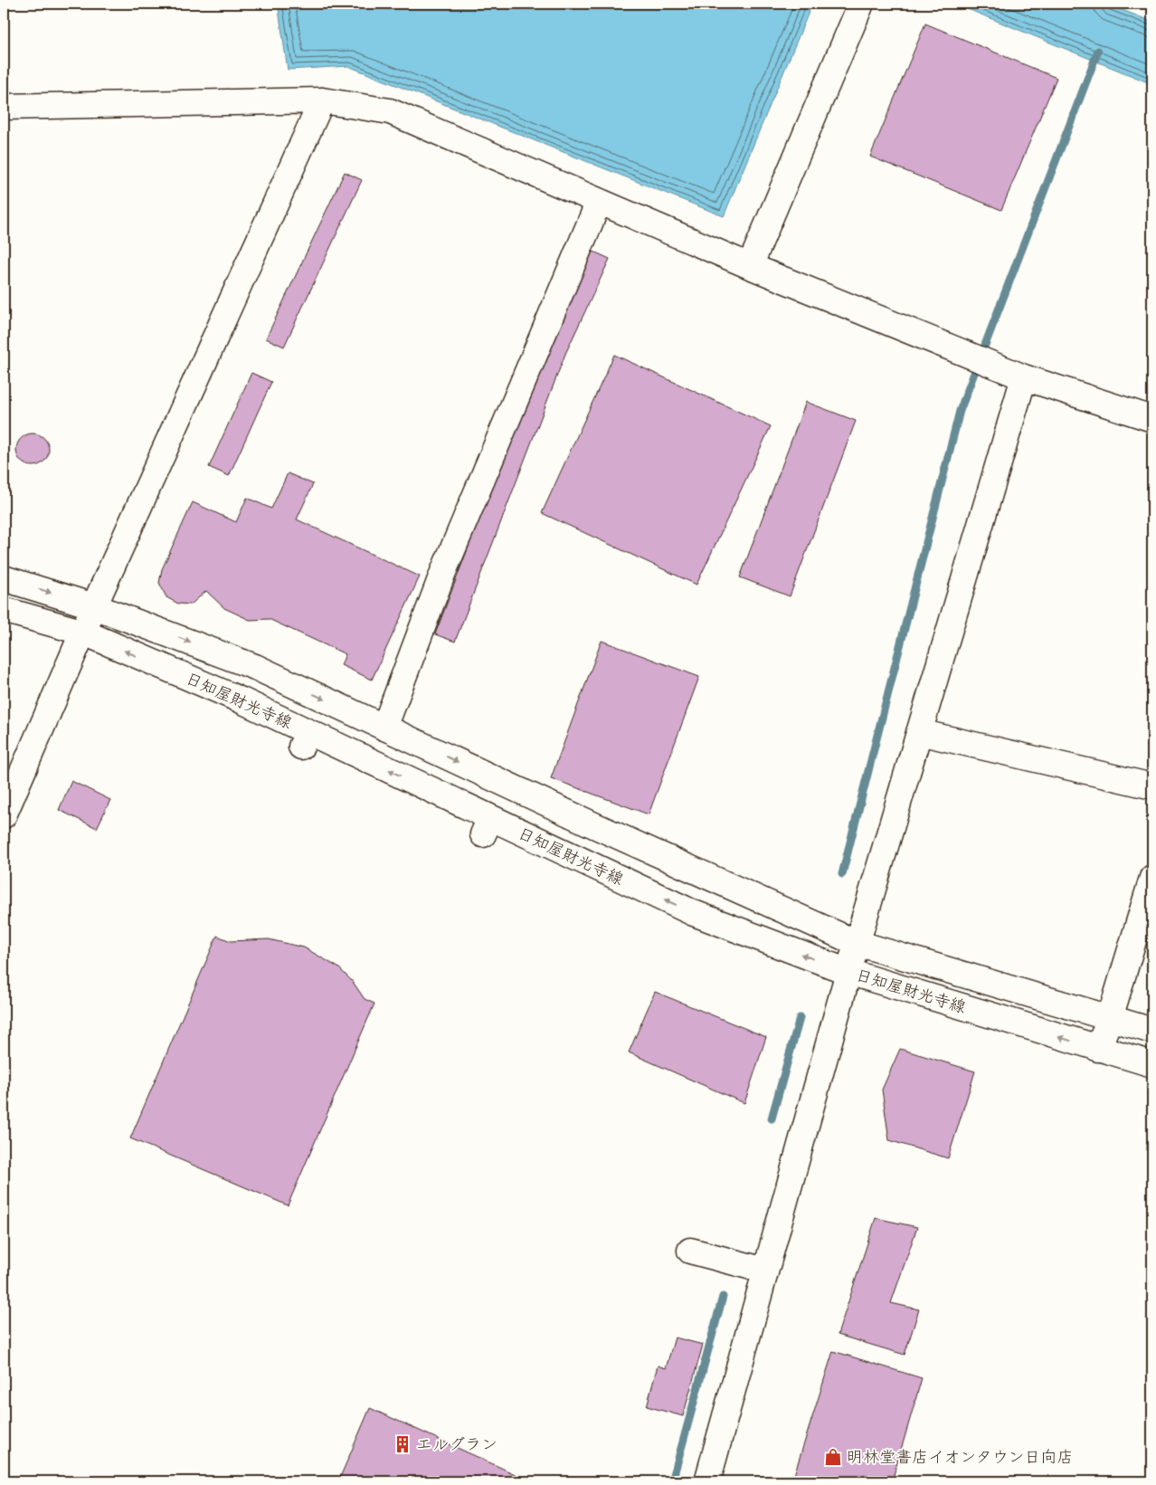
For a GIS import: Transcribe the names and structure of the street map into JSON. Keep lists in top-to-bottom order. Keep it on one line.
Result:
{"streets":{"street":["日知屋財光寺線"]},"places":{"building":["エルグラン"],"shop":["明林堂書店イオンタウン日向店"]}}
